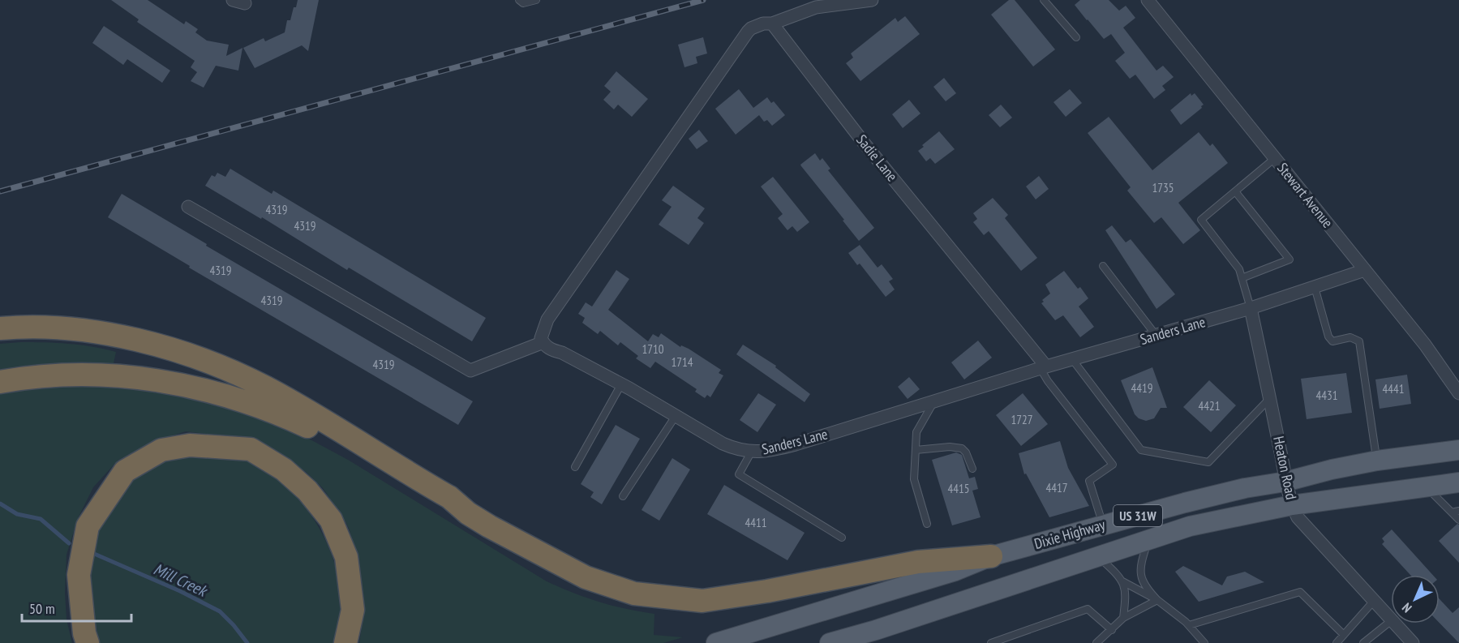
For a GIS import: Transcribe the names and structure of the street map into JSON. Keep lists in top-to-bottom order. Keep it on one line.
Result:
{"streets":{"main road":["US 31W","Dixie Highway"],"street":["Sadie Lane","Stewart Avenue","Sanders Lane","Heaton Road"]},"crossings":[["Sadie Lane","Sanders Lane"],["Stewart Avenue","Sanders Lane"],["Sanders Lane","Heaton Road"],["Heaton Road","Dixie Highway"]],"water":["Mill Creek"],"house_numbers":["1735","4319","4319","4319","4319","1710","1714","4319","4419","4441","4431","4421","1727","4417","4415","4411"],"scale_bar":"50 m","north":"bottom left"}
